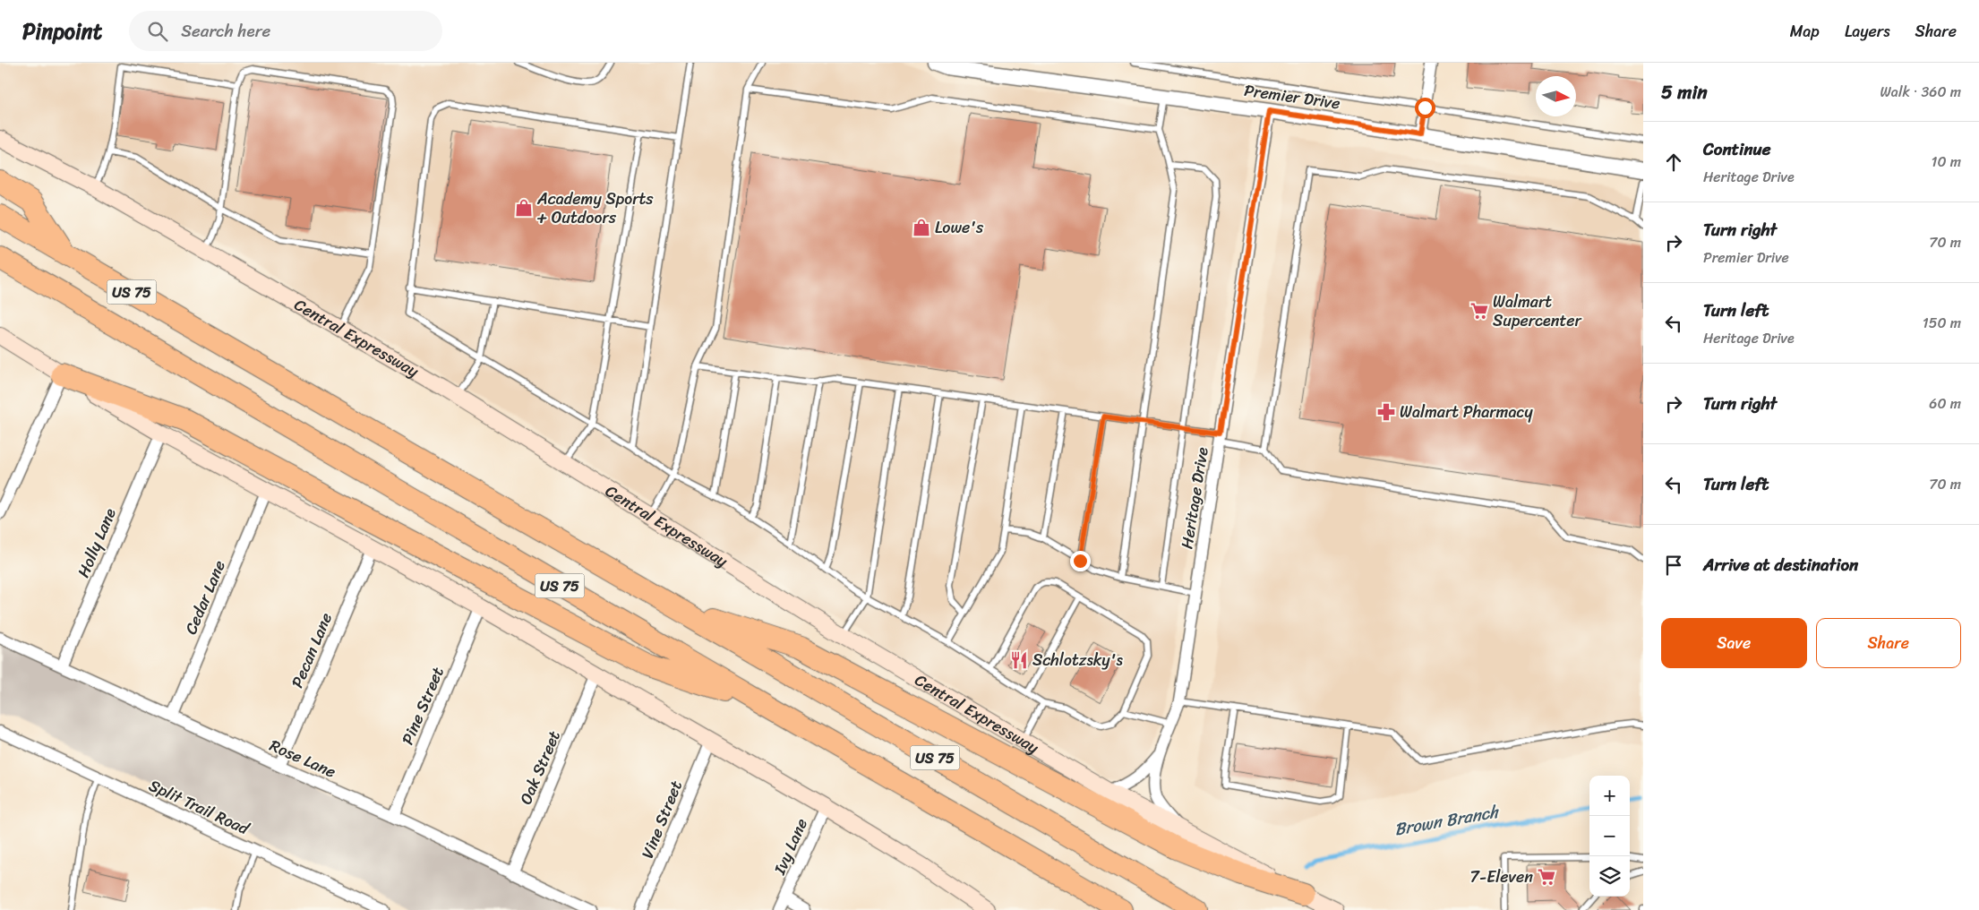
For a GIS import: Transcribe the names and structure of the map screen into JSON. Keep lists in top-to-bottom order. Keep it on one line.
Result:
{"streets":{"highway":["US 75"],"main road":["Central Expressway"],"street":["Premier Drive","Heritage Drive","Holly Lane","Cedar Lane","Pecan Lane","Pine Street","Rose Lane","Oak Street","Split Trail Road","Vine Street","Ivy Lane"]},"crossings":[["Premier Drive","Heritage Drive"],["Central Expressway","Heritage Drive"],["Holly Lane","Rose Lane"],["Cedar Lane","Rose Lane"],["Pecan Lane","Rose Lane"],["Pine Street","Rose Lane"],["Rose Lane","Oak Street"]],"water":["Brown Branch"],"places":{"shop":["Academy Sports + Outdoors","Lowe's"],"supermarket":["Walmart Supercenter","7-Eleven"],"pharmacy":["Walmart Pharmacy"],"restaurant":["Schlotzsky's"]},"north":"right","page":{"header":"Pinpoint","search":"Search here","nav":["Map","Layers","Share"],"heading":["5 min","Walk · 360 m"],"list":[["Continue","Heritage Drive","10 m"],["Turn right","Premier Drive","70 m"],["Turn left","Heritage Drive","150 m"],["Turn right","60 m"],["Turn left","70 m"],"Arrive at destination"],"buttons":["Save","Share"],"map_buttons":["+","−"]}}
